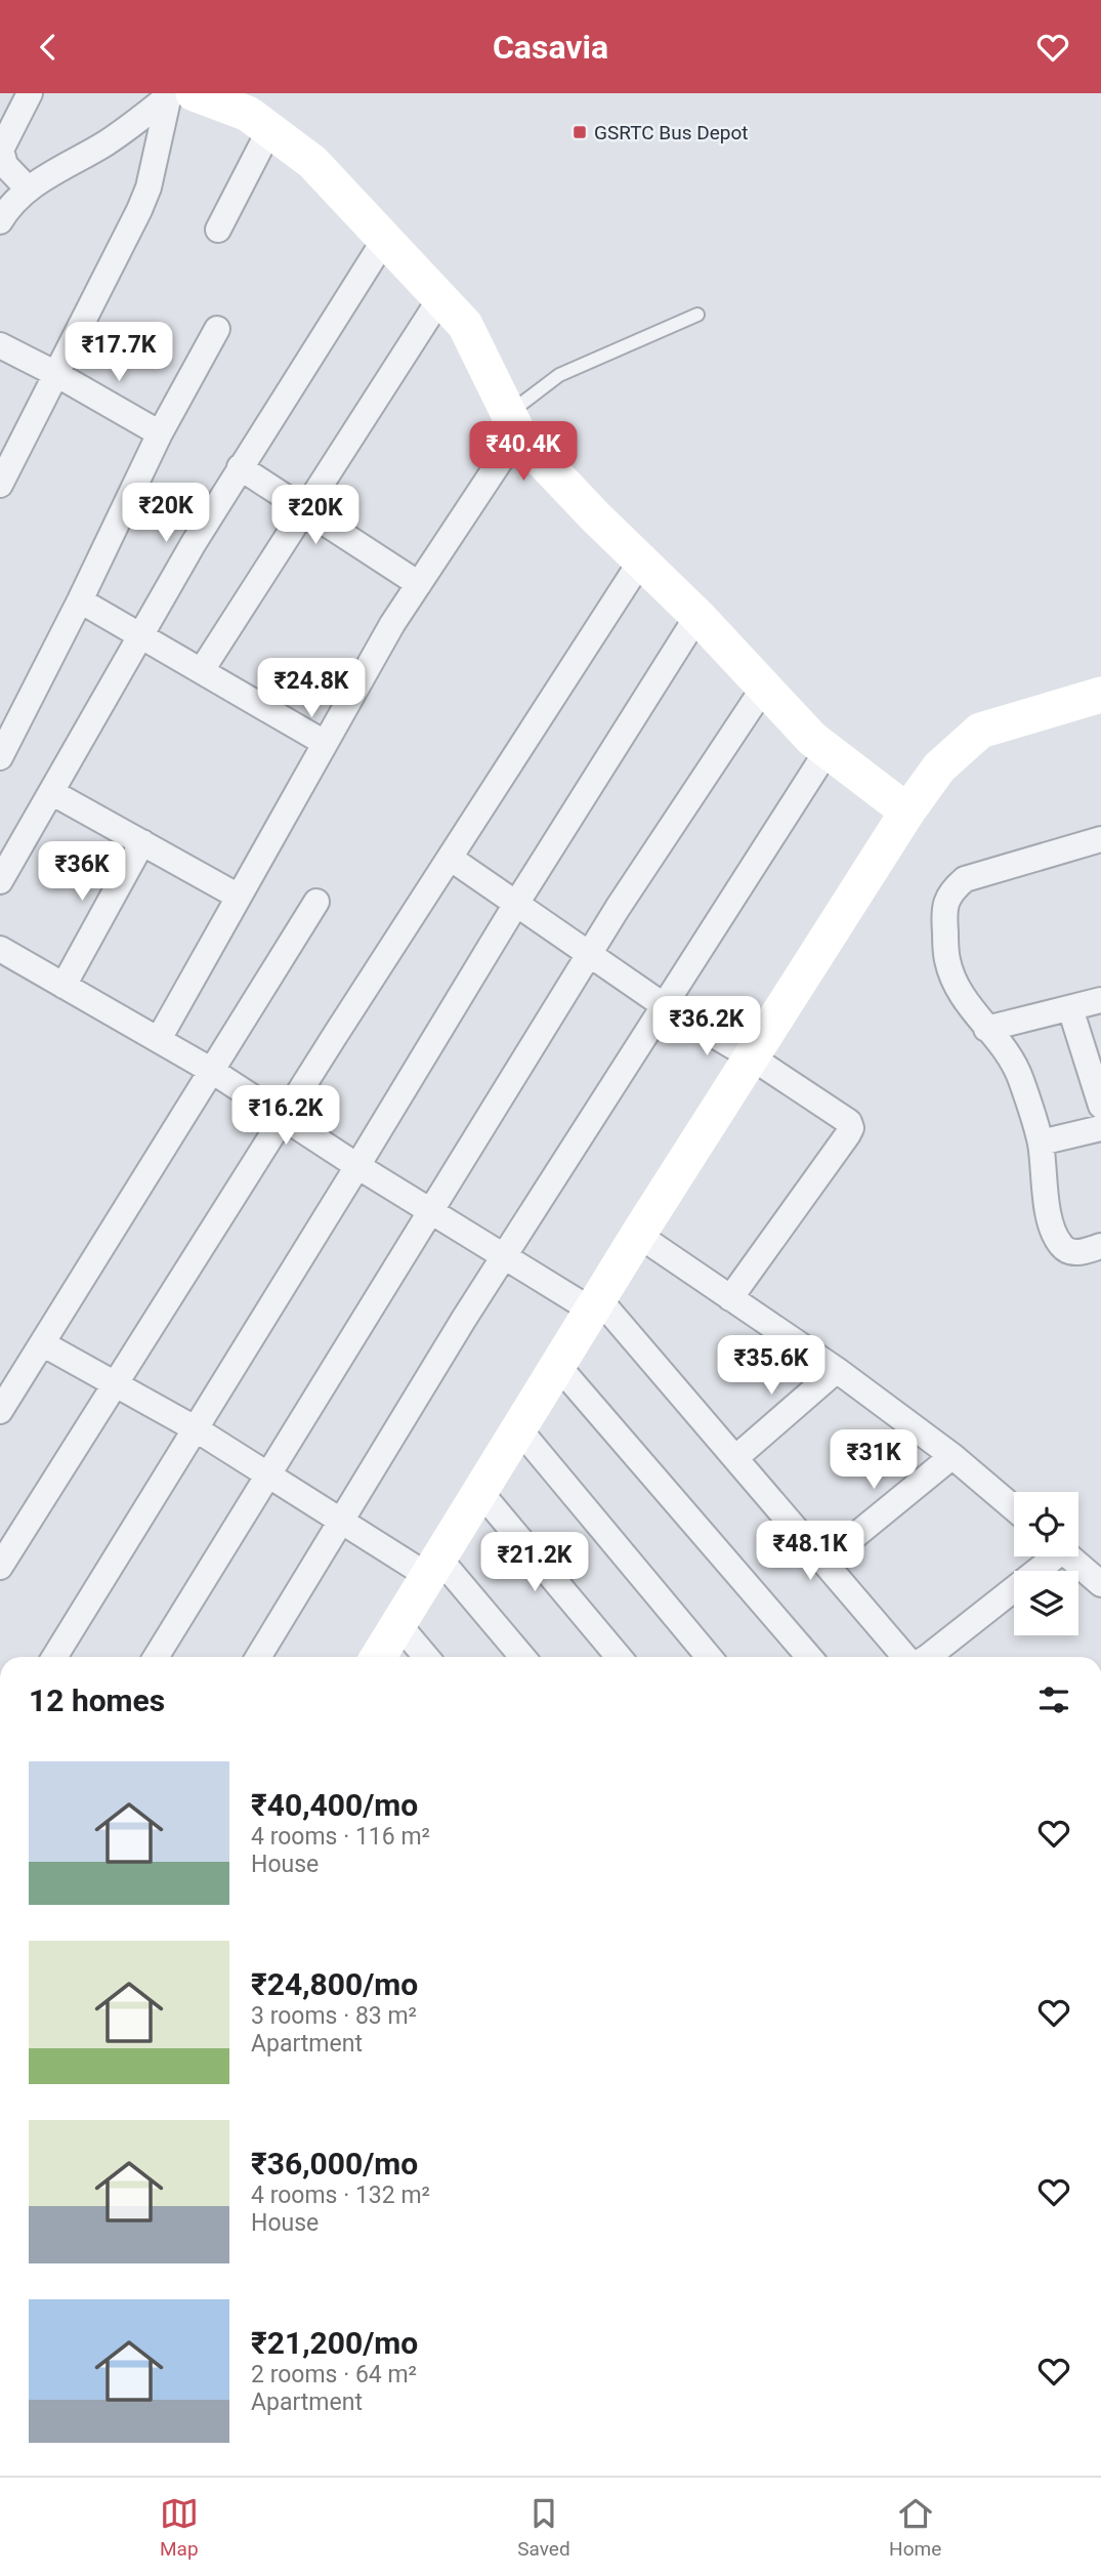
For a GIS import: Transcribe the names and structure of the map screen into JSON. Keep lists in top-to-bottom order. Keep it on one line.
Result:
{"places":{"transit":["GSRTC Bus Depot"]},"page":{"header":"Casavia","price":["₹17.7K","₹40.4K","₹20K","₹20K","₹24.8K","₹36K","₹36.2K","₹16.2K","₹35.6K","₹31K","₹48.1K","₹21.2K"],"heading":"12 homes","list":[{"name":"₹40,400/mo","note":"4 rooms · 116 m² · House"},{"name":"₹24,800/mo","note":"3 rooms · 83 m² · Apartment"},{"name":"₹36,000/mo","note":"4 rooms · 132 m² · House"},{"name":"₹21,200/mo","note":"2 rooms · 64 m² · Apartment"}],"tabs":["Map","Saved","Home"]}}
